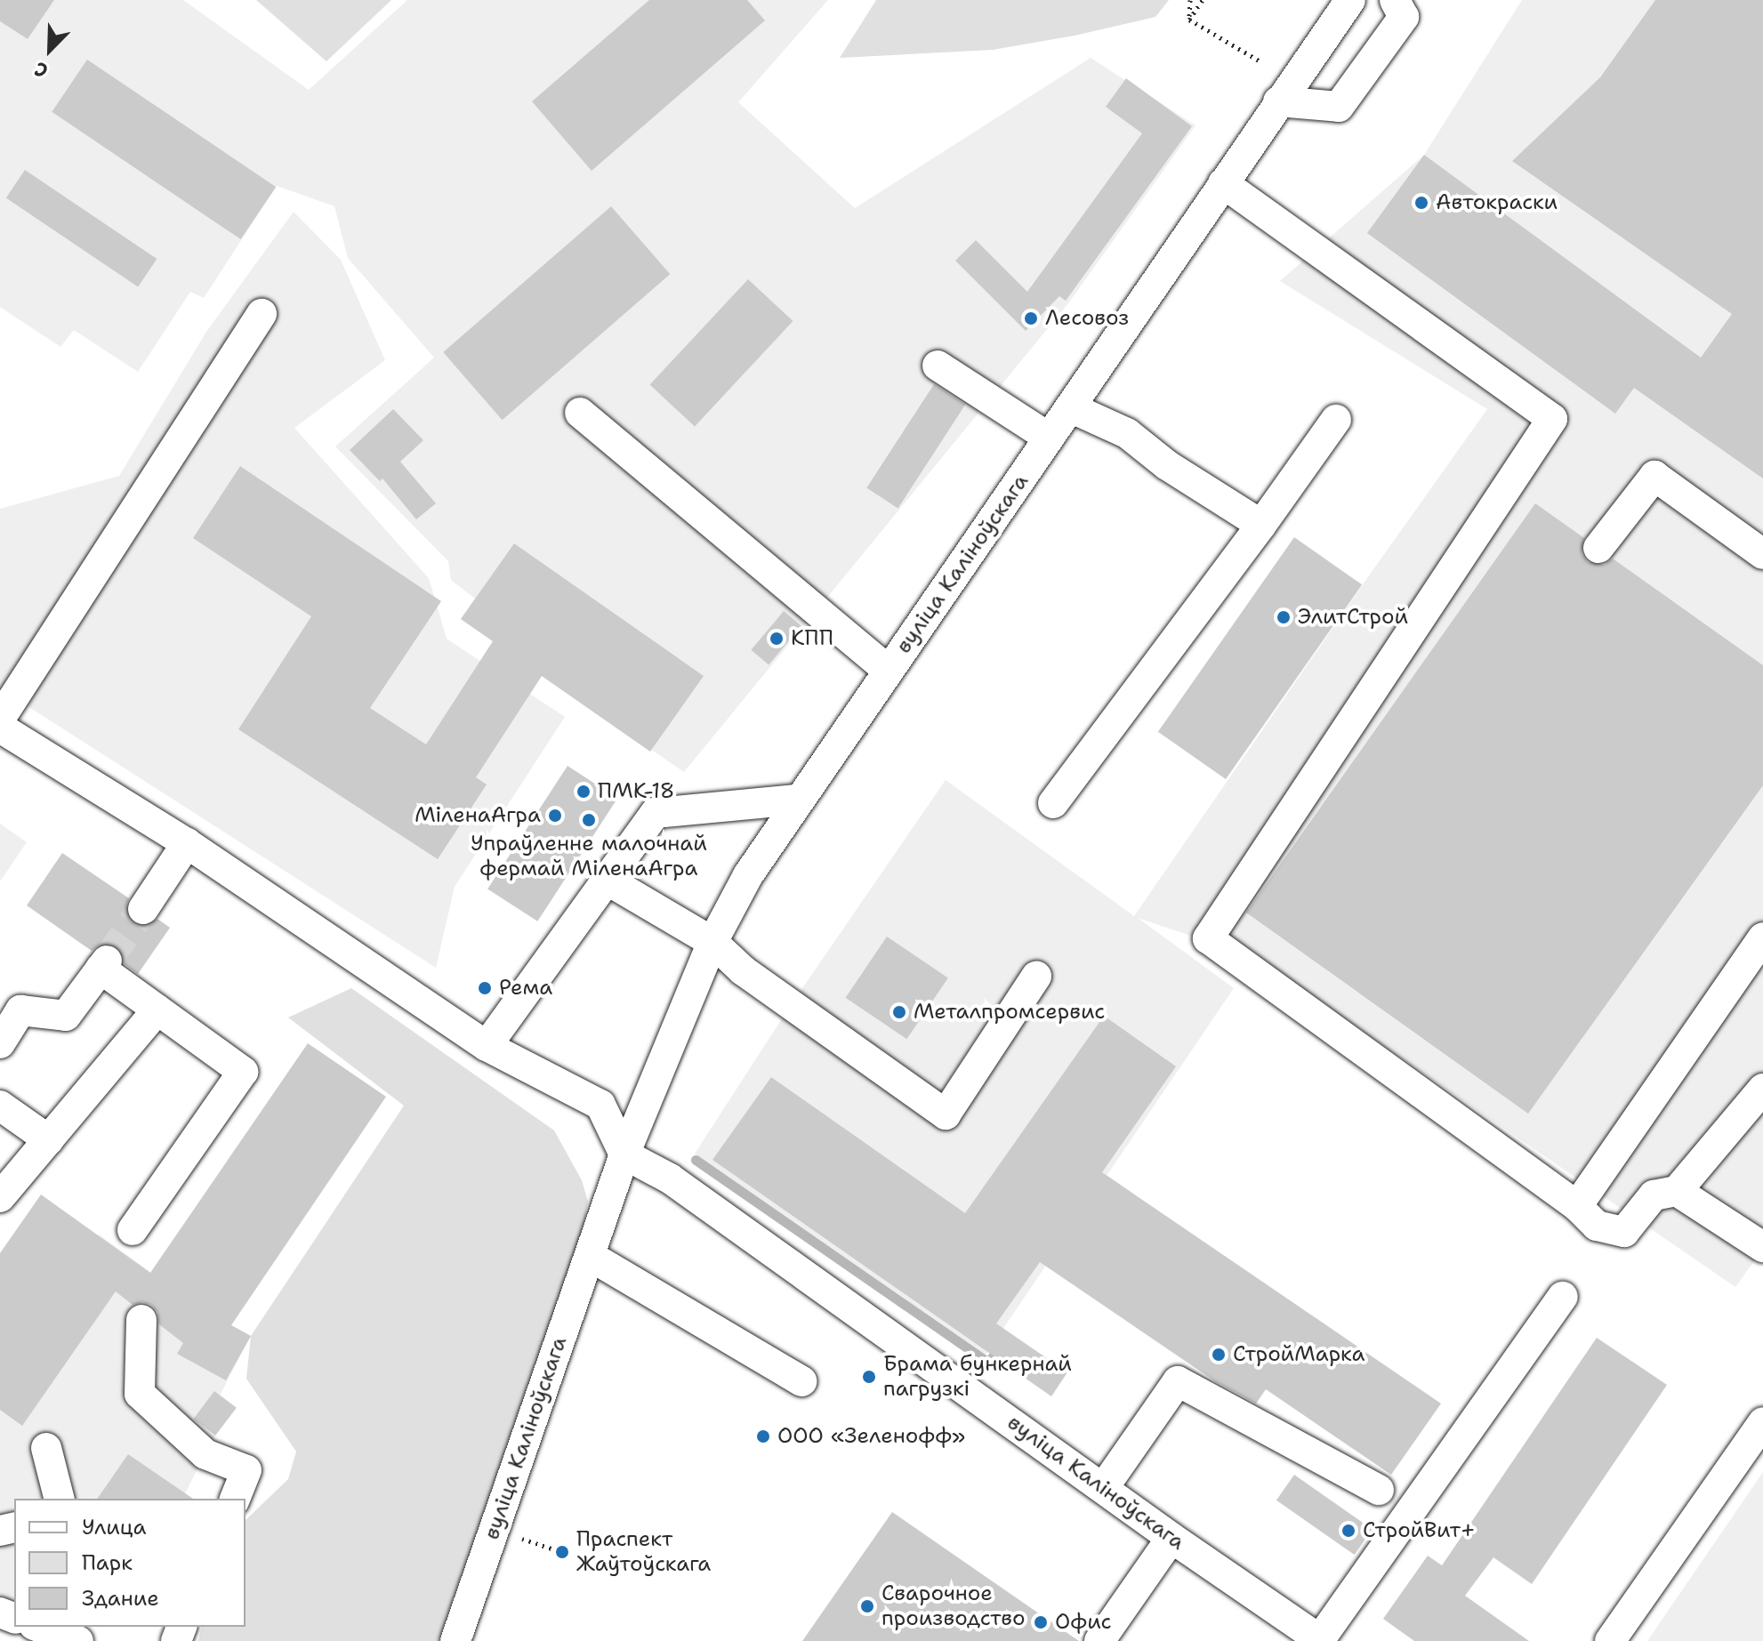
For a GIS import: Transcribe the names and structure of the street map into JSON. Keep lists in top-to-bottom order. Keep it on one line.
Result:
{"streets":{"street":["вуліца Каліноўскага"]},"places":["Автокраски","Лесовоз","ЭлитСтрой","КПП","ПМК-18","МіленаАгра","Упраўленне малочнай фермай МіленаАгра","Рема","Металпромсервис","СтройМарка","Брама бункернай пагрузкі","ООО «Зеленофф»","СтройВит+","Праспект Жаўтоўскага","Сварочное производство","Офис"],"legend":["Улица","Парк","Здание"],"north":"bottom left"}
